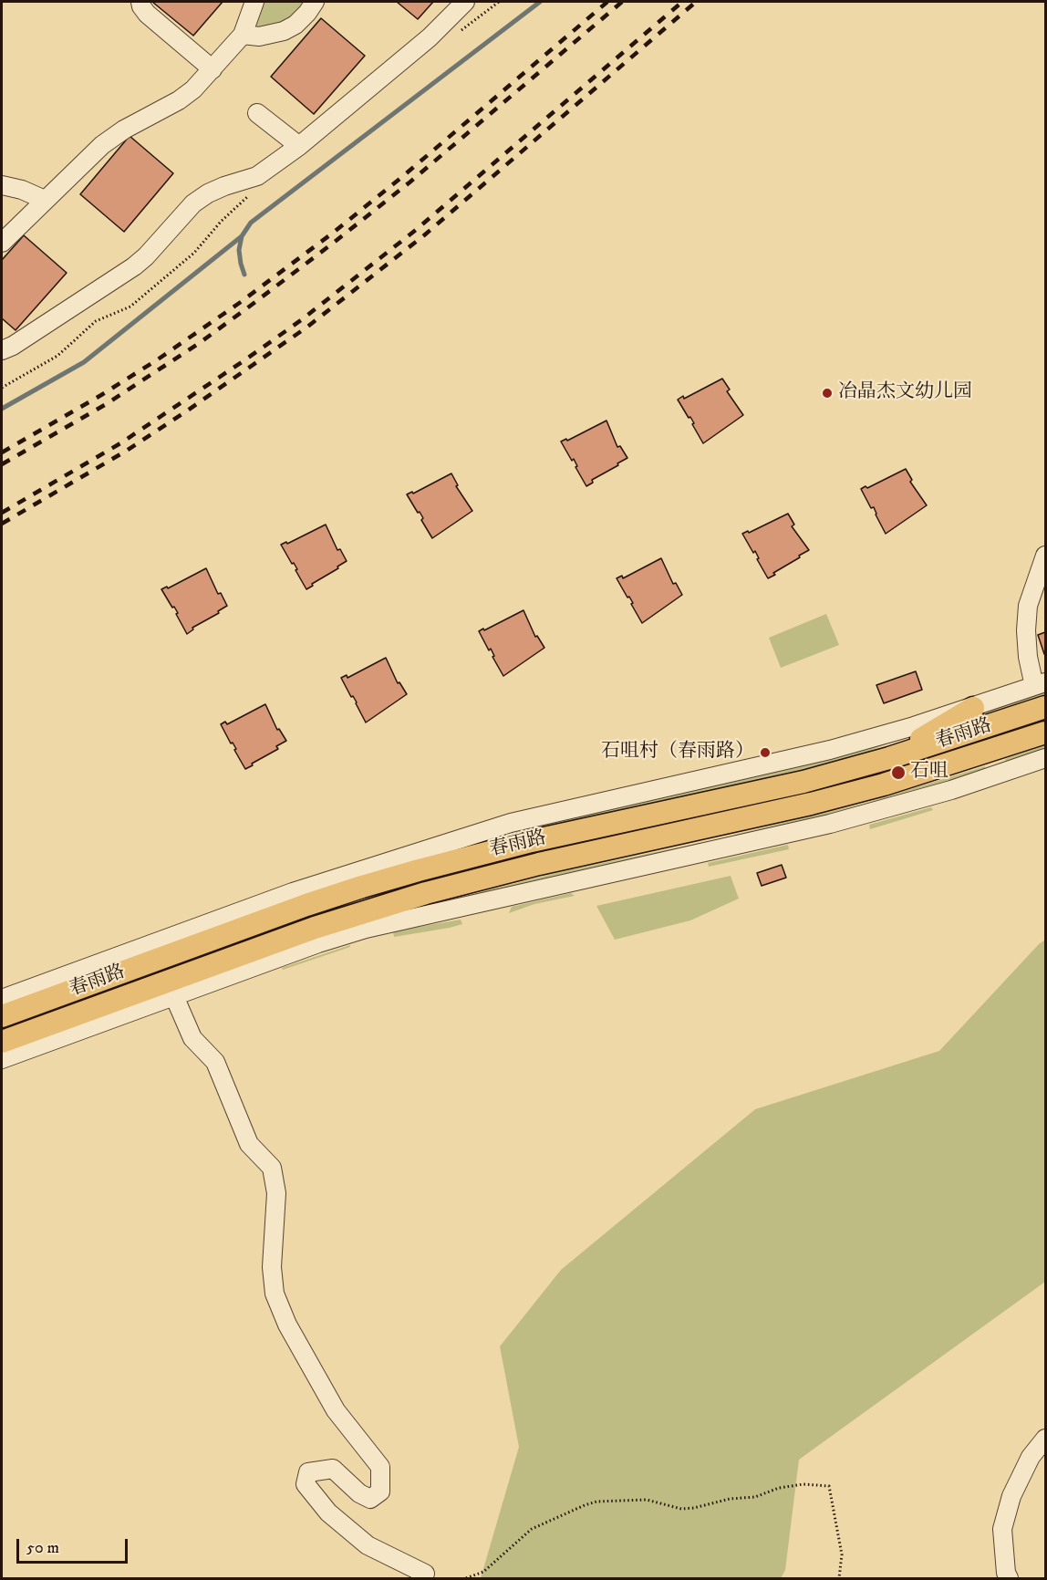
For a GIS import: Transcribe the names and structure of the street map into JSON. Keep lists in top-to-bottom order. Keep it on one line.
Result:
{"streets":{"main road":["春雨路"]},"places":["冶晶杰文幼儿园","石咀村（春雨路）","石咀"],"scale_bar":"50 m"}
